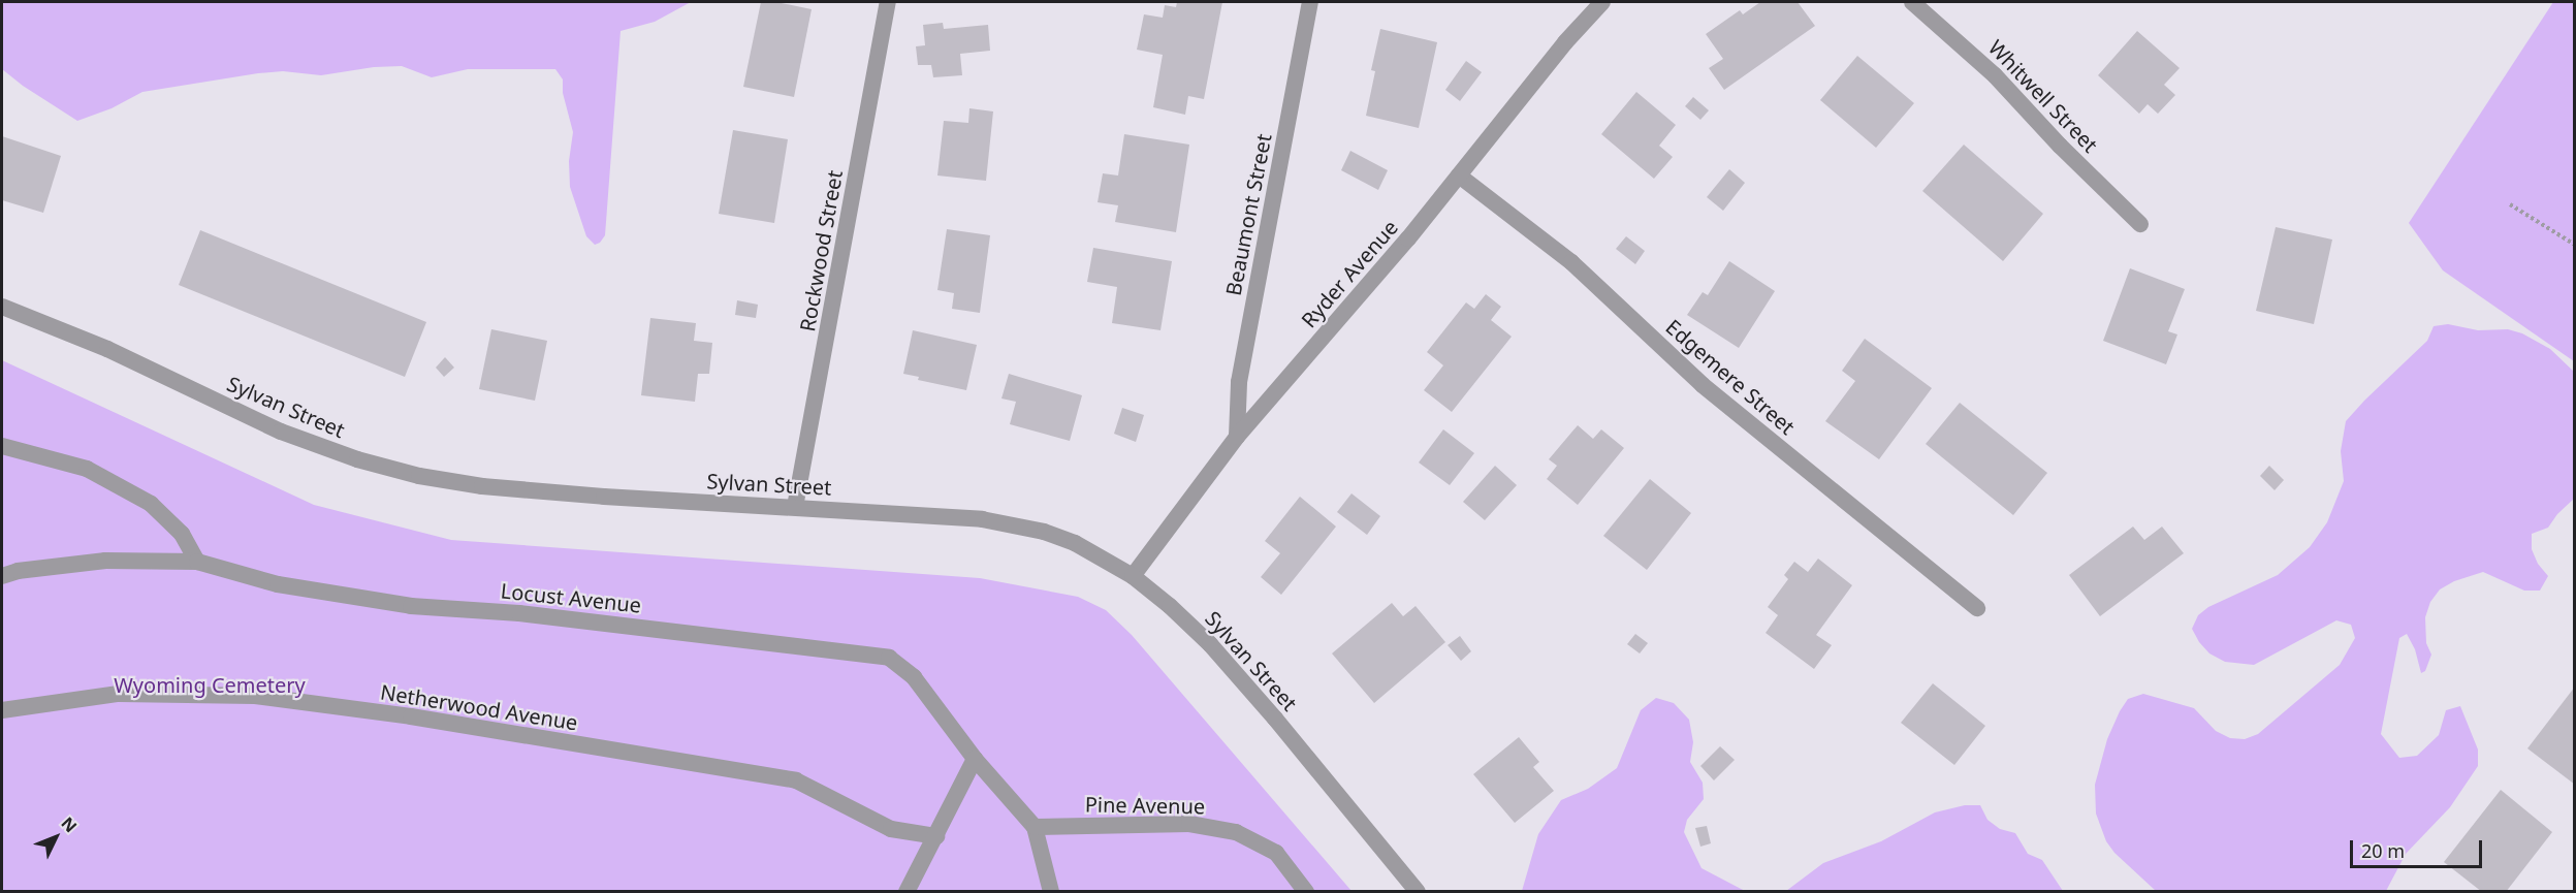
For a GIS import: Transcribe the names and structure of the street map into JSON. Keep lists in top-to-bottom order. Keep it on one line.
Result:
{"streets":{"street":["Whitwell Street","Beaumont Street","Rockwood Street","Ryder Avenue","Edgemere Street","Sylvan Street","Locust Avenue","Netherwood Avenue","Pine Avenue"]},"crossings":[["Beaumont Street","Ryder Avenue"],["Rockwood Street","Sylvan Street"],["Ryder Avenue","Edgemere Street"],["Ryder Avenue","Sylvan Street"],["Locust Avenue","Pine Avenue"]],"parks":["Wyoming Cemetery"],"scale_bar":"20 m","north":"top right"}
